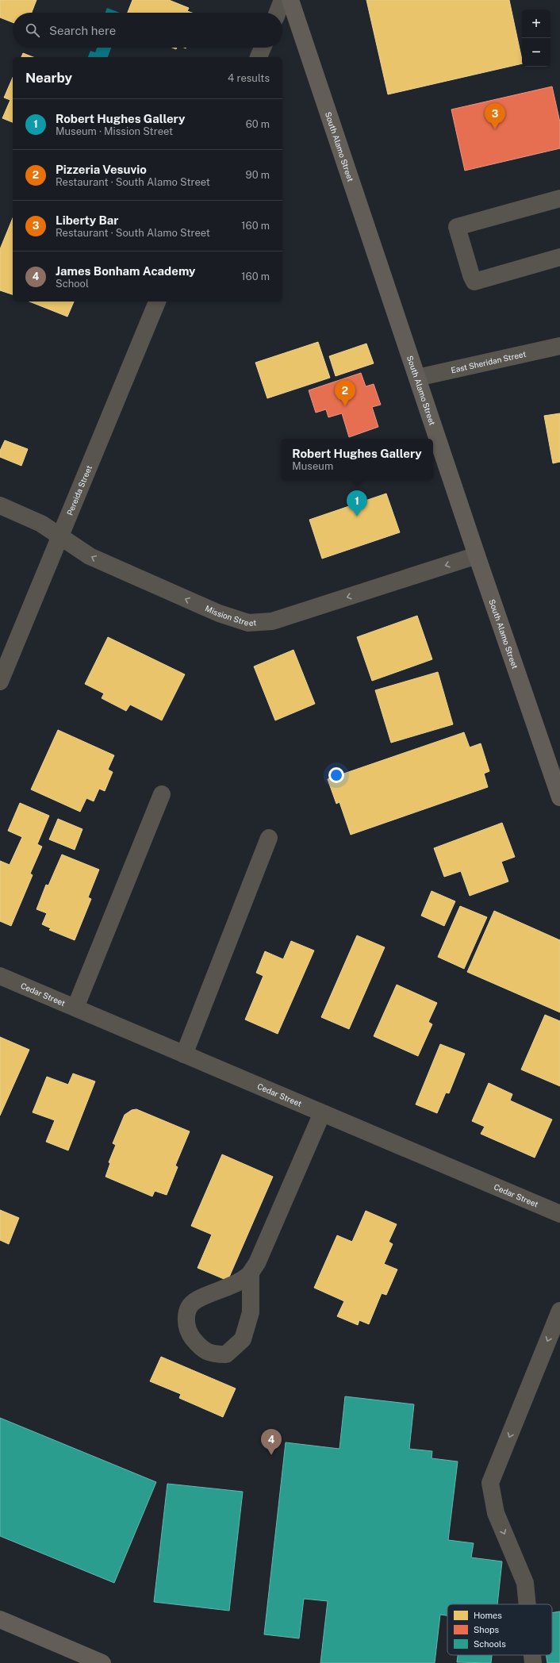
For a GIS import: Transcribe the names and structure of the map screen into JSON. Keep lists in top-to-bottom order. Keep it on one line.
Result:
{"streets":{"main road":["South Alamo Street"],"street":["East Sheridan Street","Pereida Street","Mission Street","Cedar Street"]},"crossings":[["South Alamo Street","East Sheridan Street"],["South Alamo Street","Mission Street"],["Pereida Street","Mission Street"]],"one_way":["Mission Street"],"legend":["Homes","Shops","Schools"],"page":{"map_buttons":["+","−"],"search":"Search here","heading":["Nearby","4 results"],"list":[{"mark":"1","name":"Robert Hughes Gallery","note":"Museum · Mission Street","value":"60 m"},{"mark":"2","name":"Pizzeria Vesuvio","note":"Restaurant · South Alamo Street","value":"90 m"},{"mark":"3","name":"Liberty Bar","note":"Restaurant · South Alamo Street","value":"160 m"},{"mark":"4","name":"James Bonham Academy","note":"School","value":"160 m"}],"pins":["3","2","1","4"],"popup":["Robert Hughes Gallery","Museum"]}}
